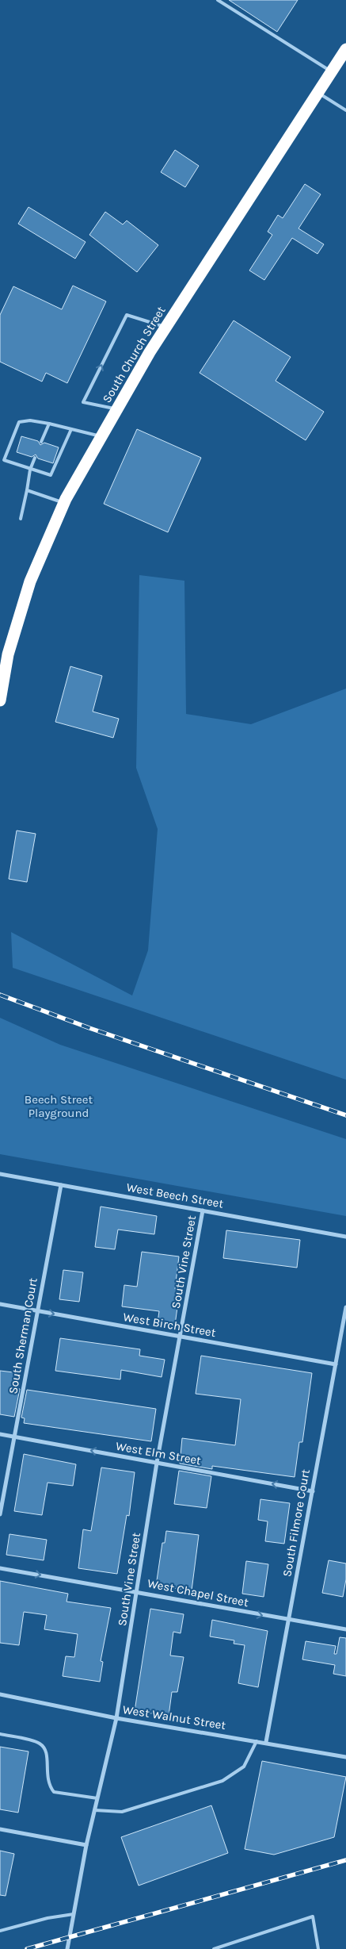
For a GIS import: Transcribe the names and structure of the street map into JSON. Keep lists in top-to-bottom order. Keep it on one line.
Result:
{"streets":{"highway":["South Church Street"],"street":["West Beech Street","South Vine Street","West Birch Street","South Sherman Court","West Elm Street","South Filmore Court","West Chapel Street","West Walnut Street"]},"crossings":[["West Beech Street","South Vine Street"],["West Beech Street","South Sherman Court"],["South Vine Street","West Birch Street"],["South Vine Street","West Elm Street"],["South Vine Street","West Chapel Street"],["South Vine Street","West Walnut Street"],["West Birch Street","South Sherman Court"],["West Birch Street","South Filmore Court"],["South Sherman Court","West Elm Street"],["West Elm Street","South Filmore Court"],["South Filmore Court","West Chapel Street"],["South Filmore Court","West Walnut Street"]],"one_way":["West Birch Street","West Elm Street","West Chapel Street"],"parks":["Beech Street Playground"]}
